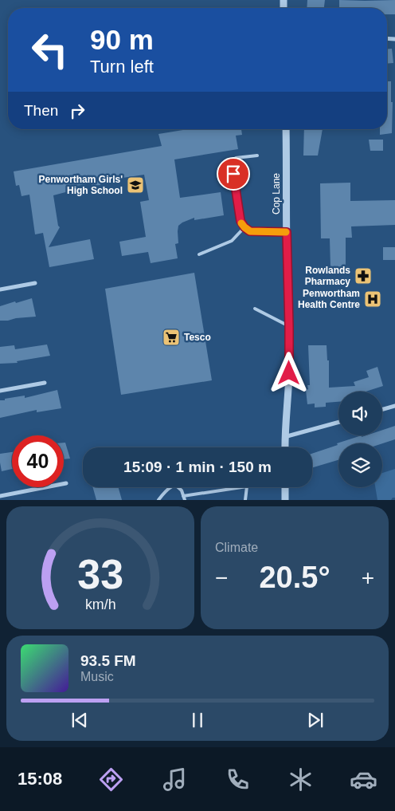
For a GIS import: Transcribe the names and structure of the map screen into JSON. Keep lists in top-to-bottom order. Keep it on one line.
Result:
{"streets":{"street":["Cop Lane"]},"places":{"school or university":["Penwortham Girls' High School"],"pharmacy":["Rowlands Pharmacy"],"hospital":["Penwortham Health Centre"],"supermarket":["Tesco"]},"page":{"turn":["90 m","Turn left"],"then":"Then","limit":"40","trip":"15:09 · 1 min · 150 m","tile":"Climate","heat":["−","20.5°","+"],"song":["93.5 FM","Music"],"tabs":"15:08","gauge":["33","km/h"]}}
